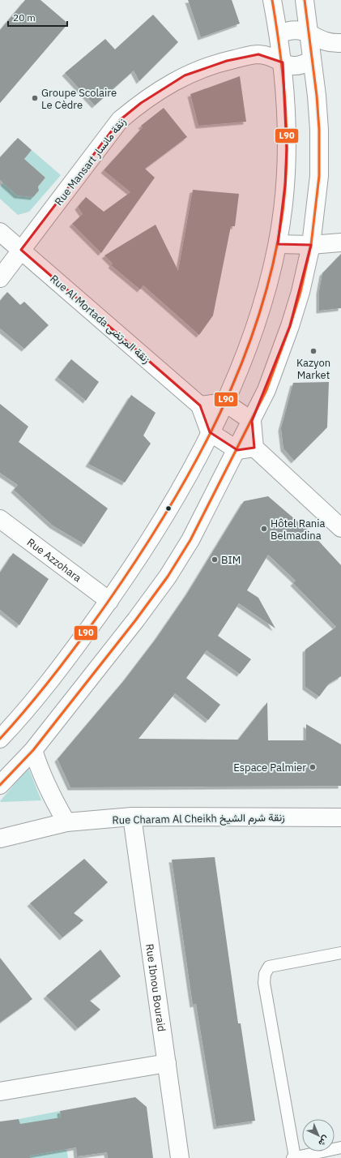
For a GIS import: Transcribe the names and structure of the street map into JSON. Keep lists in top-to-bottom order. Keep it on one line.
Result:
{"streets":{"street":["Rue Mansart زنقة مانسار","Rue Al Mortada زنقة المرتضى","Rue Azzohara","Rue Charam Al Cheikh زنقة شرم الشيخ","Rue Ibnou Bouraid"]},"crossings":[["Rue Mansart زنقة مانسار","Rue Al Mortada زنقة المرتضى"],["Rue Charam Al Cheikh زنقة شرم الشيخ","Rue Ibnou Bouraid"]],"places":["Groupe Scolaire Le Cèdre","Kazyon Market","Hôtel Rania Belmadina","BIM","Espace Palmier"],"lines":["transit line L90"],"scale_bar":"20 m","north":"bottom right"}
